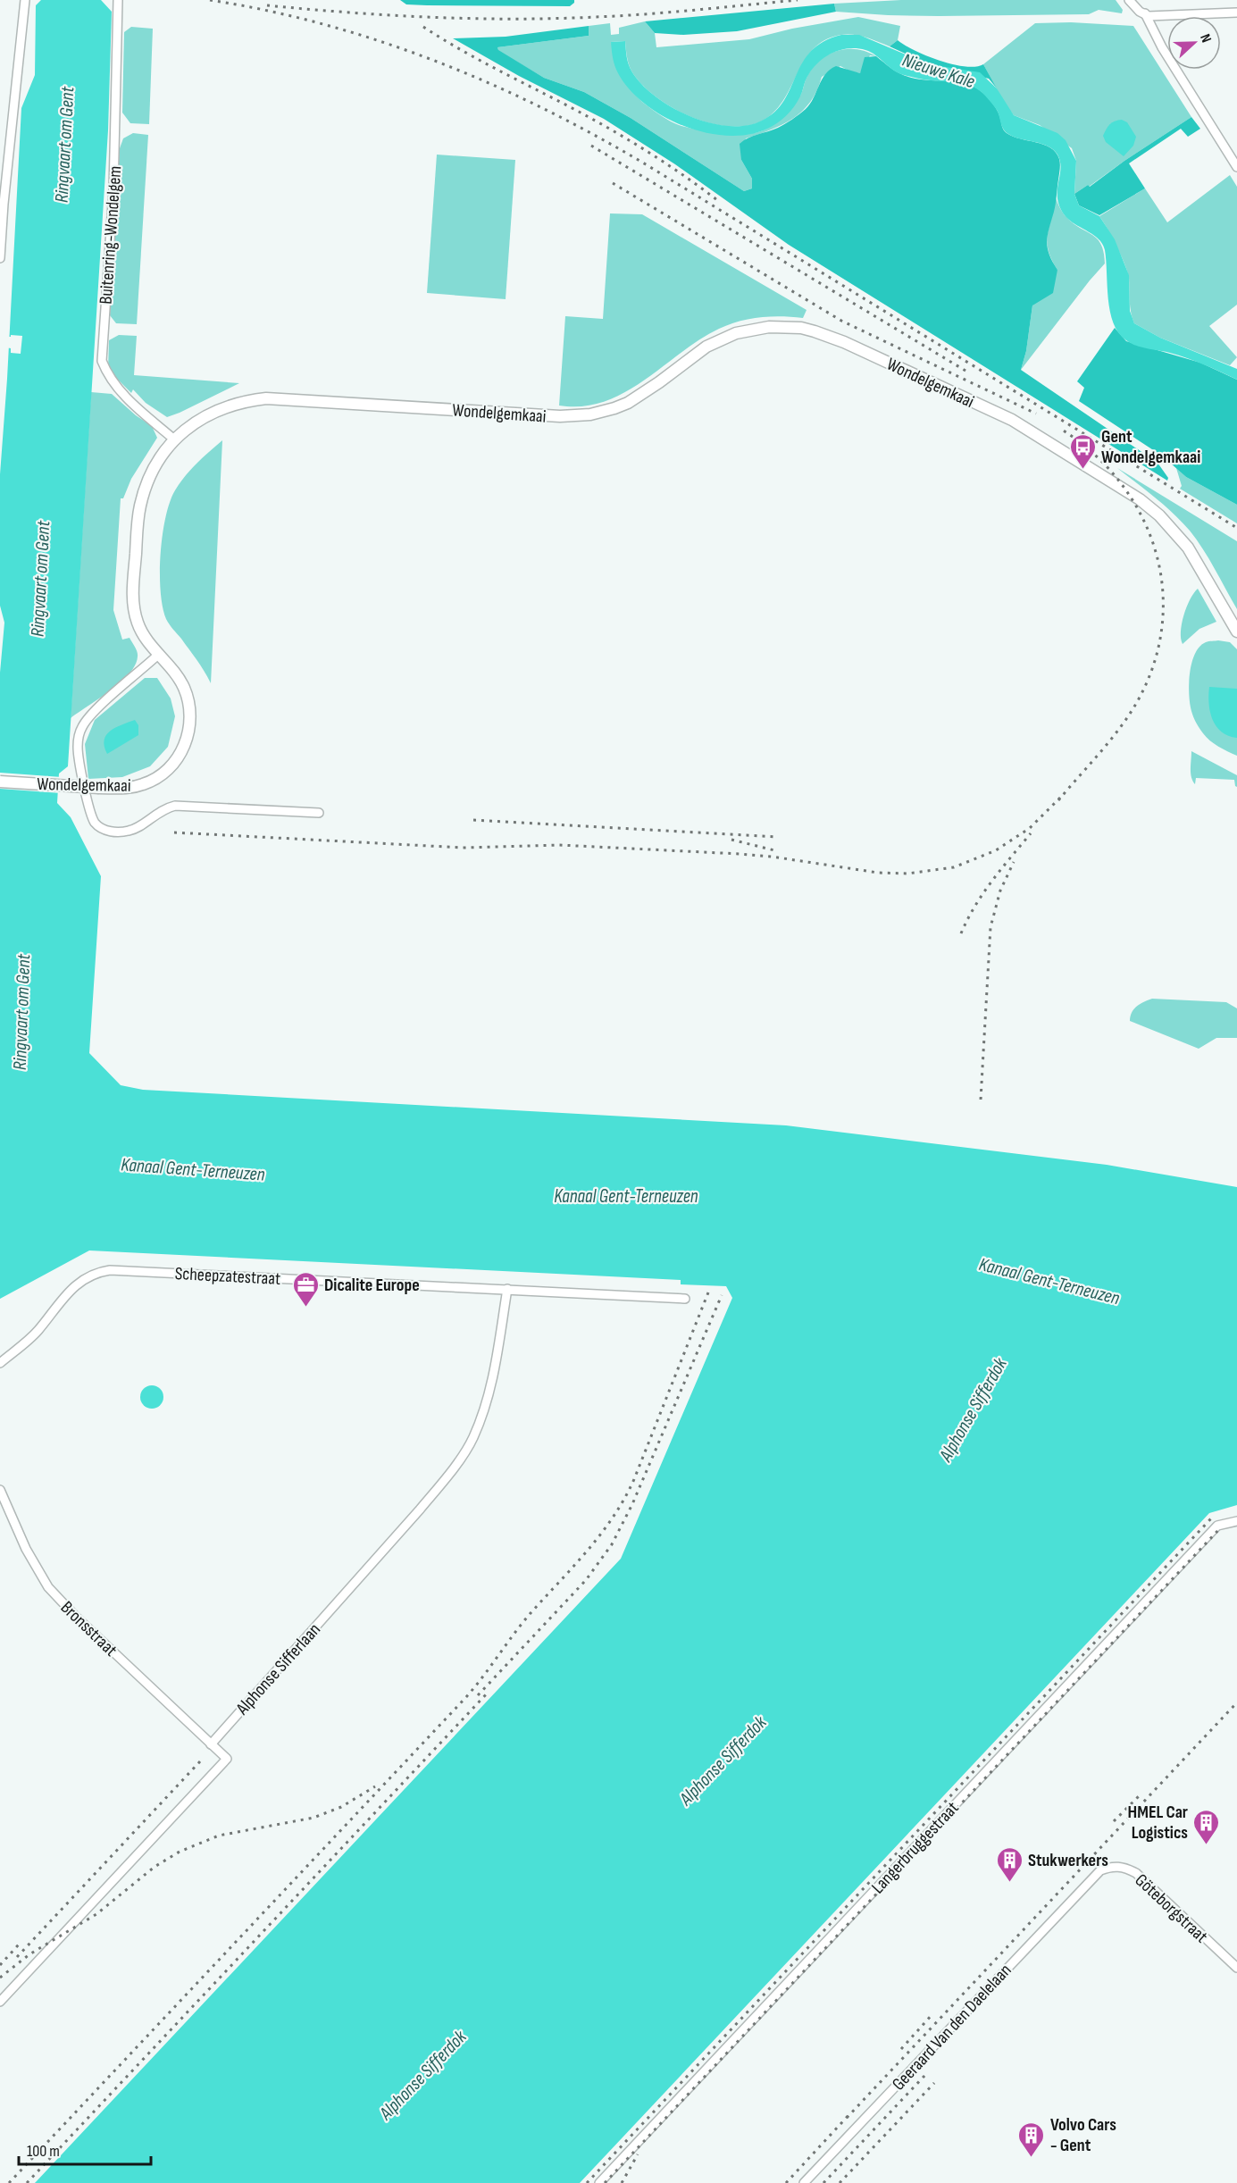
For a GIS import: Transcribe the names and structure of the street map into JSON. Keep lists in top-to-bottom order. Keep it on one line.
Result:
{"streets":{"main road":["Wondelgemkaai"],"street":["Buitenring-Wondelgem","Scheepzatestraat","Bronsstraat","Alphonse Sifferlaan","Langerbruggestraat","Göteborgstraat","Geeraard Van den Daelelaan"]},"crossings":[["Buitenring-Wondelgem","Wondelgemkaai"],["Scheepzatestraat","Alphonse Sifferlaan"],["Bronsstraat","Alphonse Sifferlaan"],["Göteborgstraat","Geeraard Van den Daelelaan"]],"water":["Nieuwe Kale","Ringvaart om Gent","Kanaal Gent-Terneuzen","Alphonse Sifferdok"],"places":{"bus stop":["Gent Wondelgemkaai"],"office":["Dicalite Europe"],"building":["HMEL Car Logistics","Stukwerkers","Volvo Cars - Gent"]},"scale_bar":"100 m","north":"right"}
